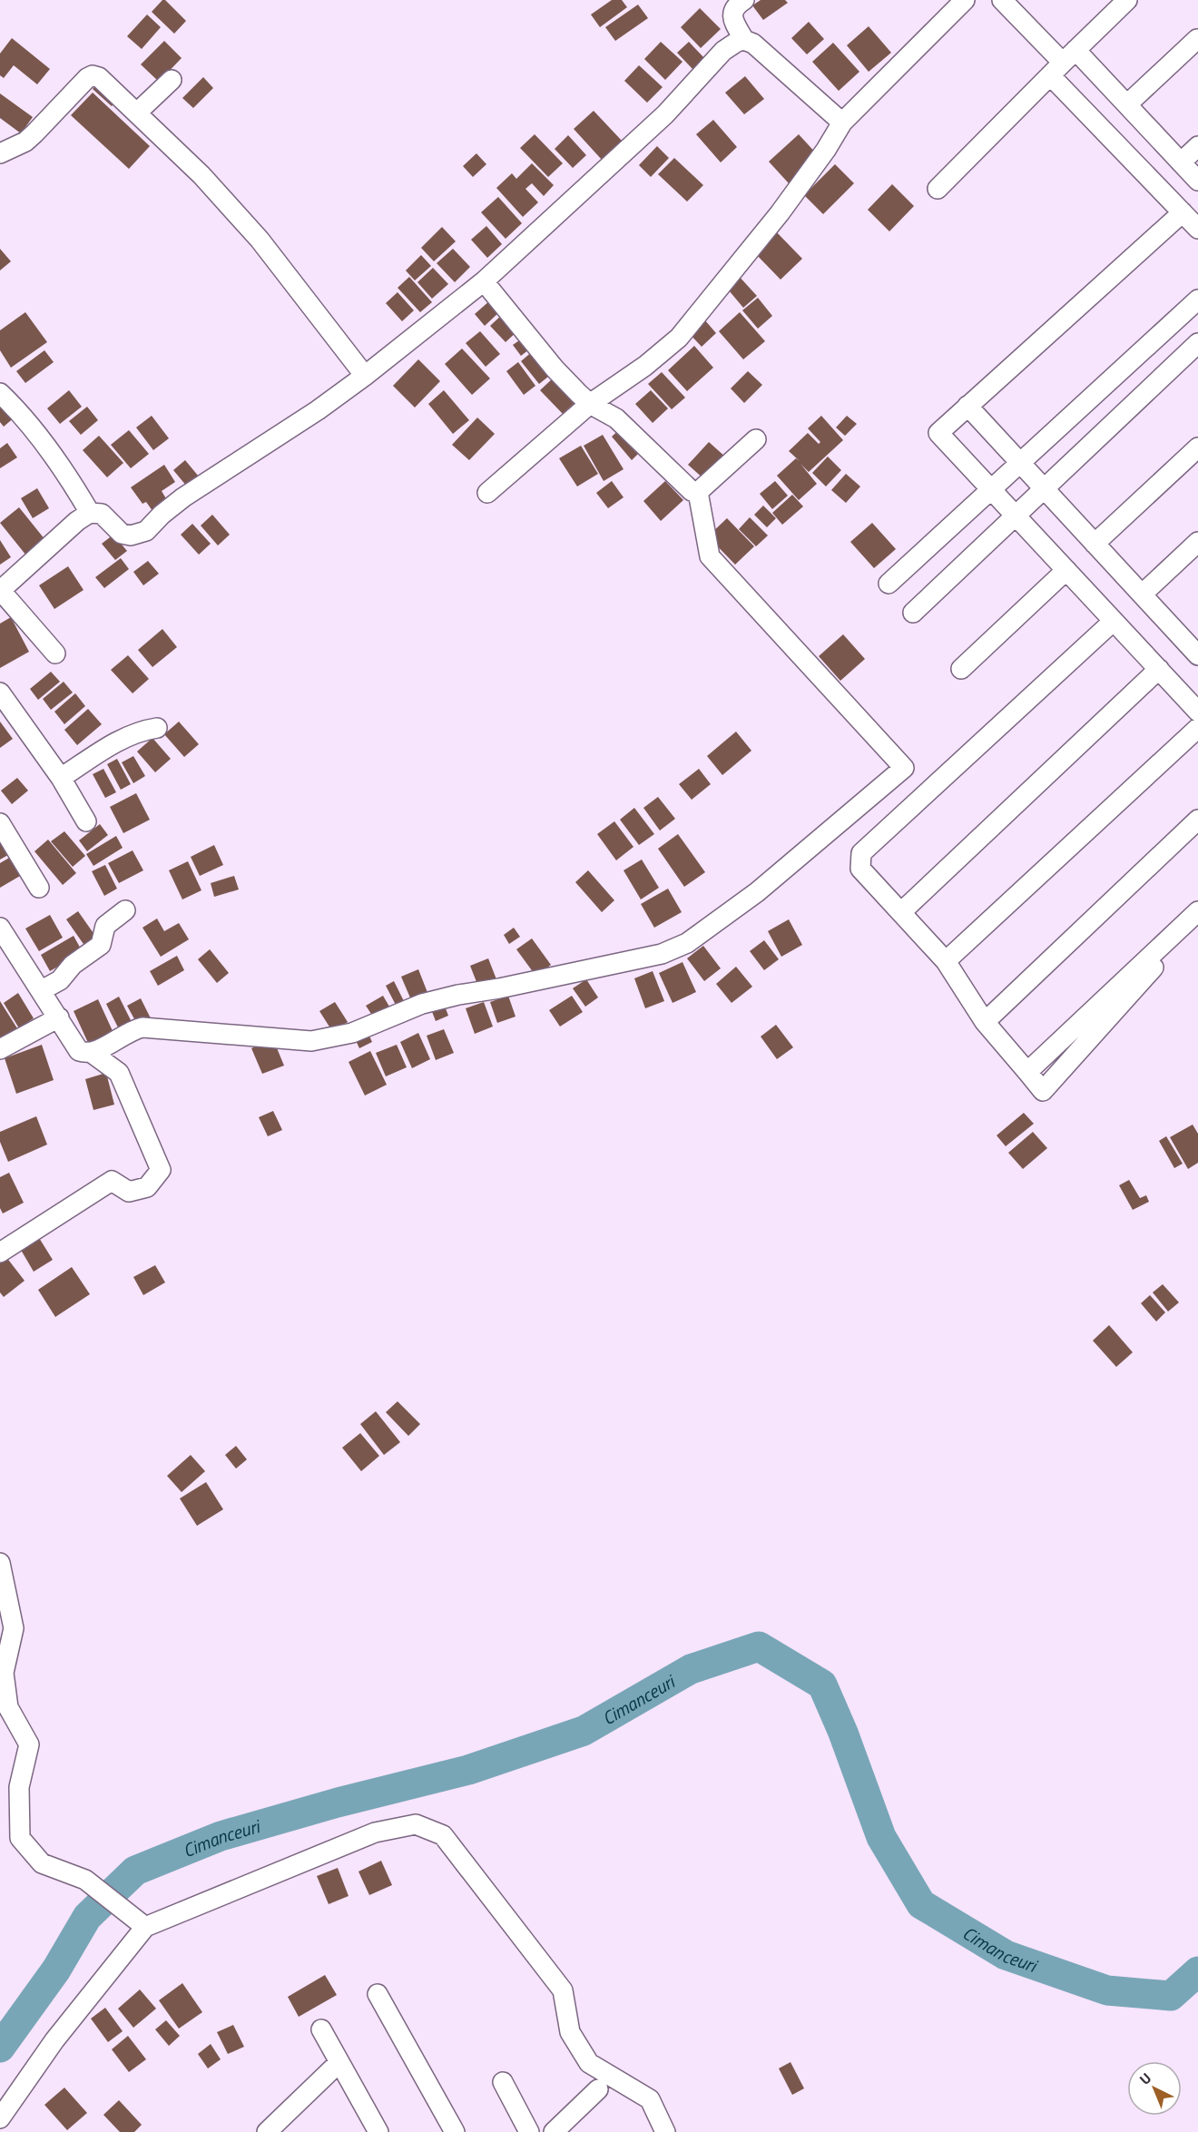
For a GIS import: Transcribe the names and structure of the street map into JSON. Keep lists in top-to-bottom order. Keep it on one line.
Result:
{"water":["Cimanceuri"],"north":"top left"}
